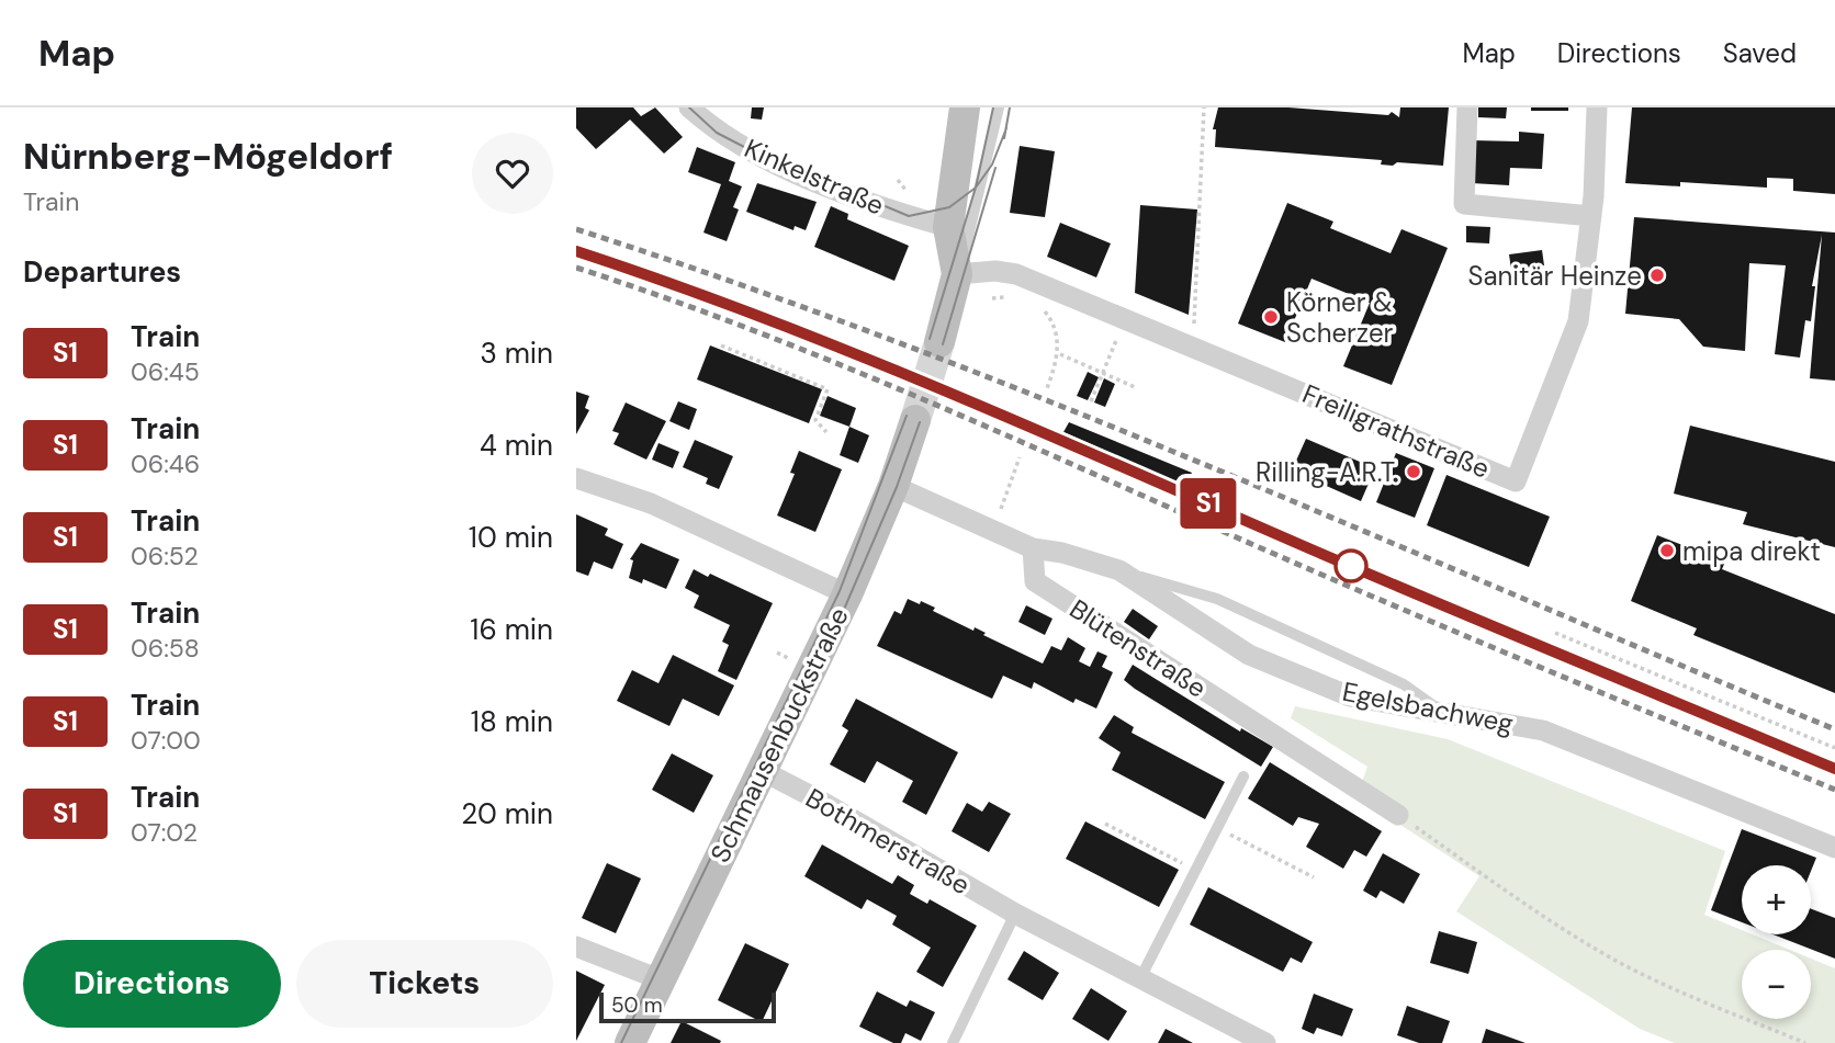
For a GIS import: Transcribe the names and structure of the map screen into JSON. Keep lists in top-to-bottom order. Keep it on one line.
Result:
{"streets":{"street":["Kinkelstraße","Freiligrathstraße","Blütenstraße","Egelsbachweg","Schmausenbuckstraße","Bothmerstraße"]},"crossings":[["Blütenstraße","Egelsbachweg"],["Schmausenbuckstraße","Bothmerstraße"]],"places":["Sanitär Heinze","Körner & Scherzer","Rilling-A.R.T.","mipa direkt"],"scale_bar":"50 m","page":{"header":"Map","nav":["Map","Directions","Saved"],"heading":[["Nürnberg-Mögeldorf","Train"],"Departures"],"on_map":"S1","list":[{"mark":"S1","name":"Train","note":"06:45","value":"3 min"},{"mark":"S1","name":"Train","note":"06:46","value":"4 min"},{"mark":"S1","name":"Train","note":"06:52","value":"10 min"},{"mark":"S1","name":"Train","note":"06:58","value":"16 min"},{"mark":"S1","name":"Train","note":"07:00","value":"18 min"},{"mark":"S1","name":"Train","note":"07:02","value":"20 min"}],"map_buttons":["+","−"],"buttons":["Directions","Tickets"],"scale":"50 m"}}
